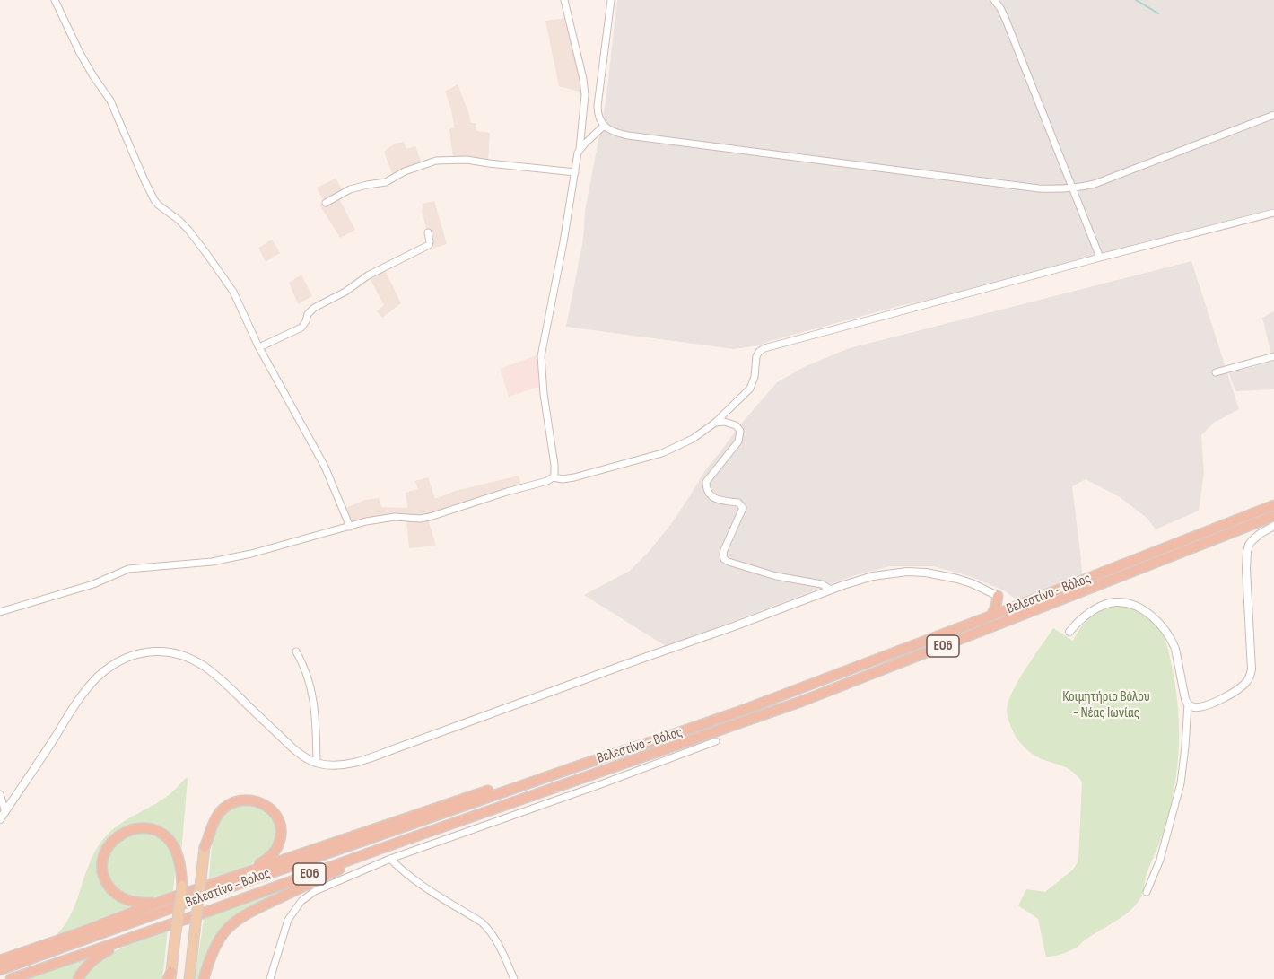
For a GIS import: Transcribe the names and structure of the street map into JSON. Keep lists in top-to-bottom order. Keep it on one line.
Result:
{"streets":{"highway":["Βελεστίνο - Βόλος","ΕΟ6"]},"parks":["Κοιμητήριο Βόλου - Νέας Ιωνίας"]}
